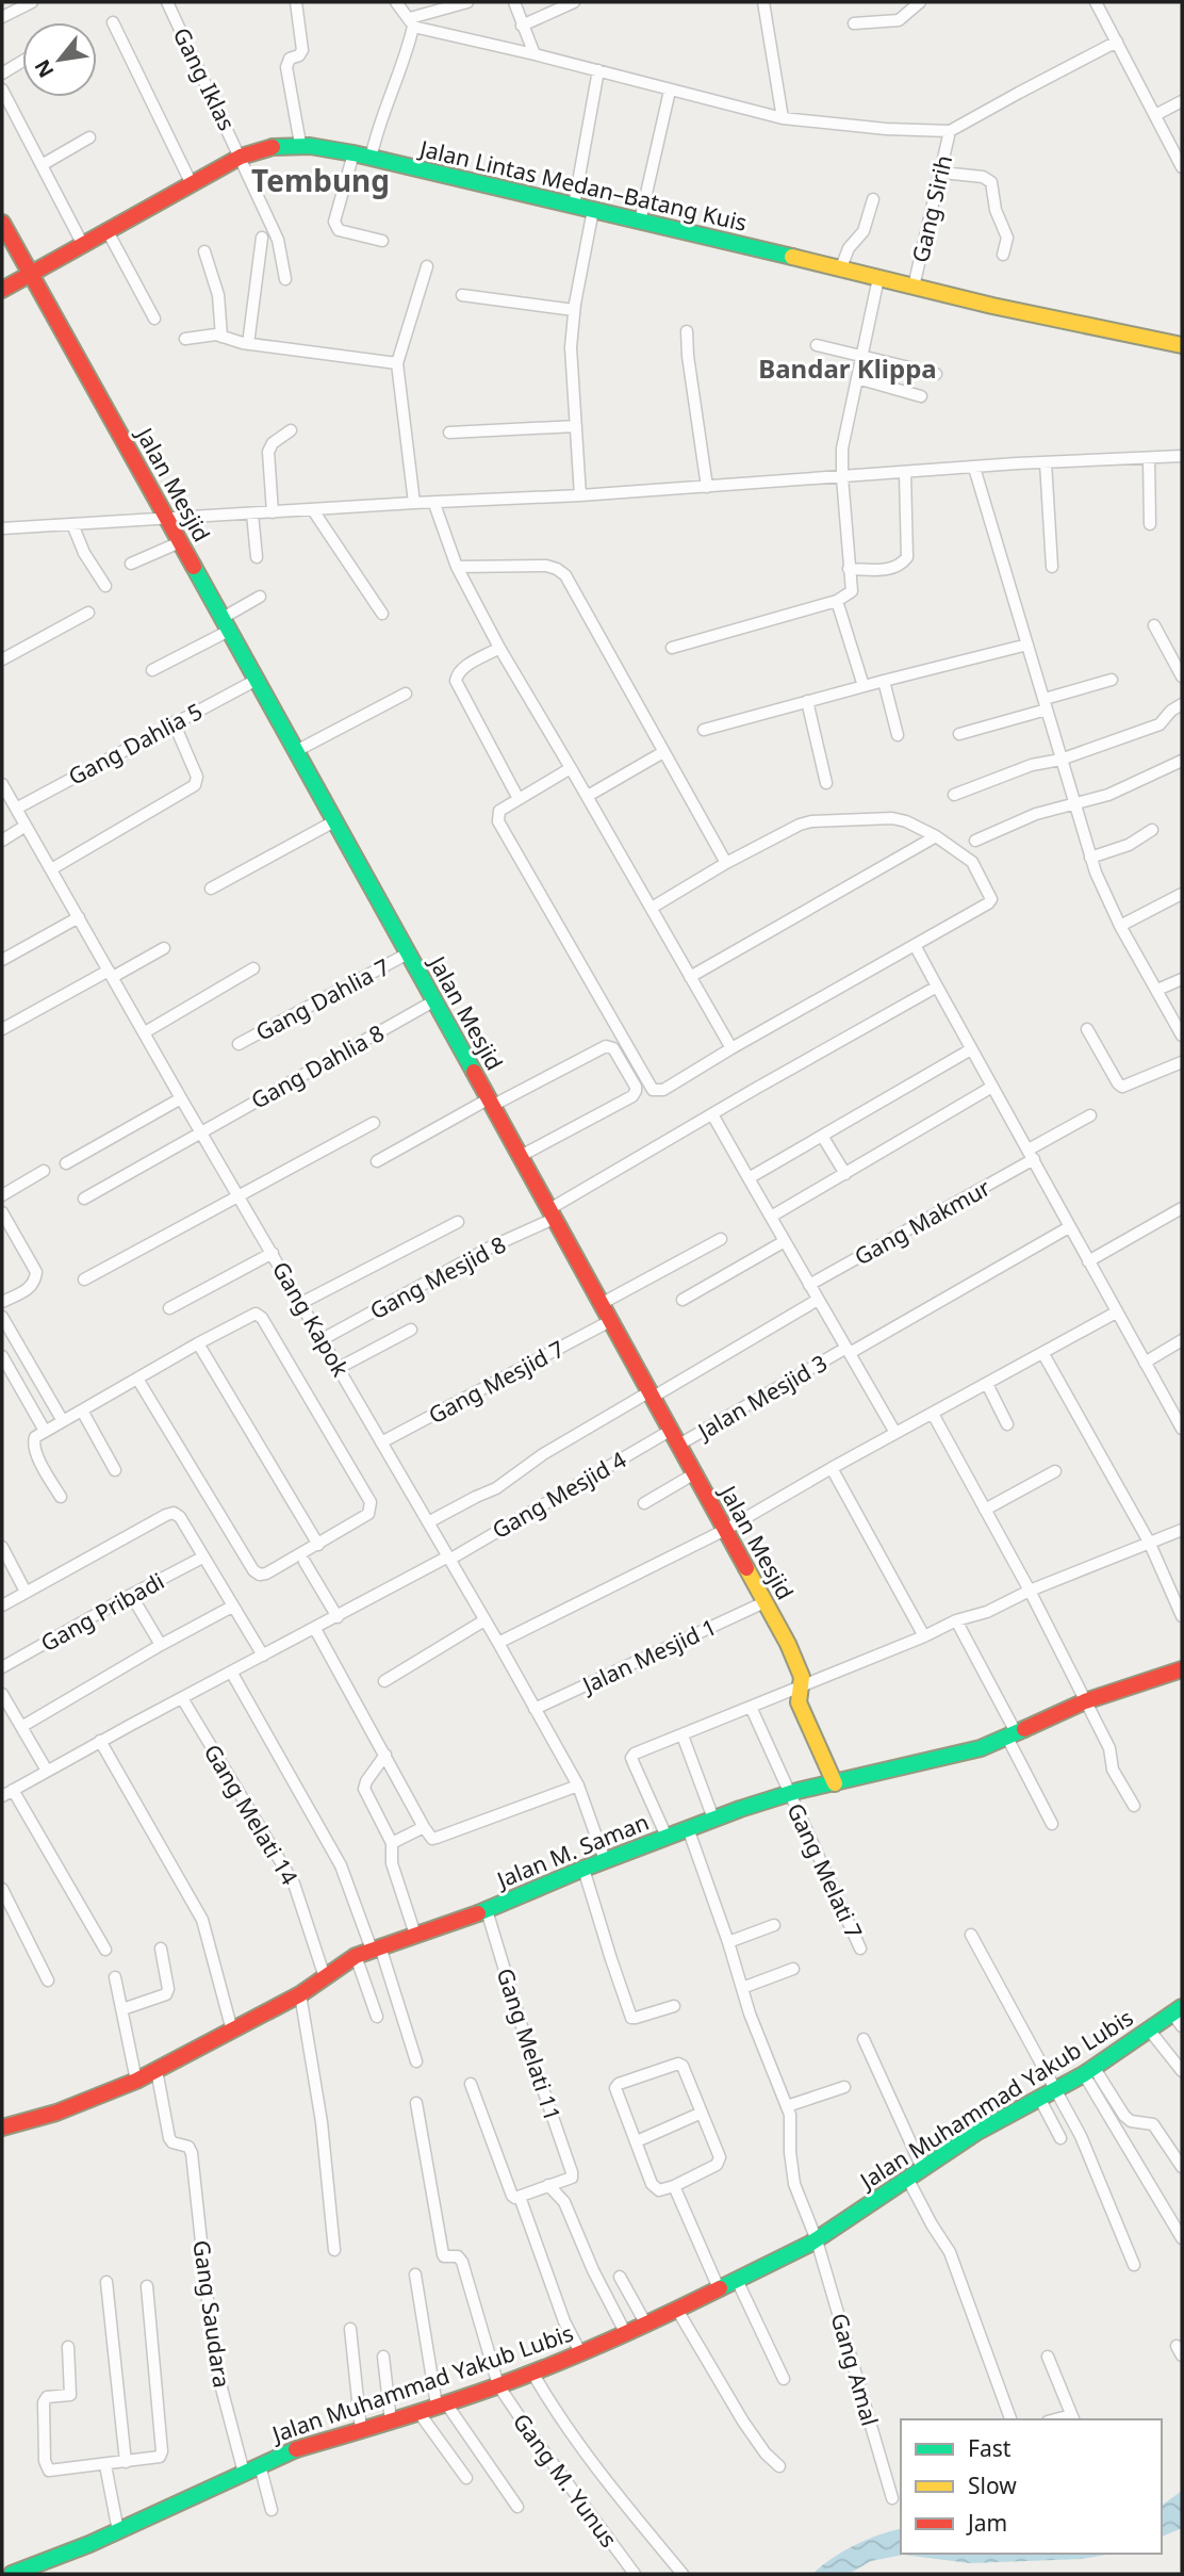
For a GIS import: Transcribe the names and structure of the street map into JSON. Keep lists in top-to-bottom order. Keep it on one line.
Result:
{"streets":{"main road":["Jalan Lintas Medan–Batang Kuis","Jalan Mesjid","Jalan M. Saman","Jalan Muhammad Yakub Lubis"],"street":["Gang Iklas","Gang Sirih","Gang Dahlia 5","Gang Dahlia 7","Gang Dahlia 8","Gang Makmur","Gang Mesjid 8","Gang Kapok","Gang Mesjid 7","Jalan Mesjid 3","Gang Mesjid 4","Gang Pribadi","Jalan Mesjid 1","Gang Melati 14","Gang Melati 7","Gang Melati 11","Gang Saudara","Gang Amal","Gang M. Yunus"]},"crossings":[["Gang Iklas","Jalan Lintas Medan–Batang Kuis"],["Jalan Lintas Medan–Batang Kuis","Gang Sirih"],["Jalan Lintas Medan–Batang Kuis","Jalan Mesjid"],["Jalan Mesjid","Gang Dahlia 5"],["Jalan Mesjid","Gang Dahlia 7"],["Jalan Mesjid","Gang Dahlia 8"],["Jalan Mesjid","Gang Mesjid 8"],["Jalan Mesjid","Gang Mesjid 7"],["Jalan Mesjid","Jalan Mesjid 3"],["Jalan Mesjid","Gang Mesjid 4"],["Jalan Mesjid","Jalan Mesjid 1"],["Jalan Mesjid","Jalan M. Saman"],["Gang Dahlia 5","Gang Kapok"],["Gang Dahlia 8","Gang Kapok"],["Gang Mesjid 8","Gang Kapok"],["Gang Kapok","Gang Mesjid 7"],["Gang Kapok","Gang Mesjid 4"],["Gang Kapok","Jalan Mesjid 1"],["Gang Kapok","Jalan M. Saman"],["Gang Mesjid 4","Gang Melati 14"],["Gang Melati 14","Jalan M. Saman"],["Jalan M. Saman","Gang Melati 7"],["Jalan M. Saman","Gang Melati 11"],["Jalan M. Saman","Gang Saudara"],["Jalan M. Saman","Gang Amal"],["Jalan Muhammad Yakub Lubis","Gang Saudara"],["Jalan Muhammad Yakub Lubis","Gang Amal"],["Jalan Muhammad Yakub Lubis","Gang M. Yunus"]],"districts":["Tembung","Bandar Klippa"],"legend":["Fast","Slow","Jam"],"north":"bottom left"}
